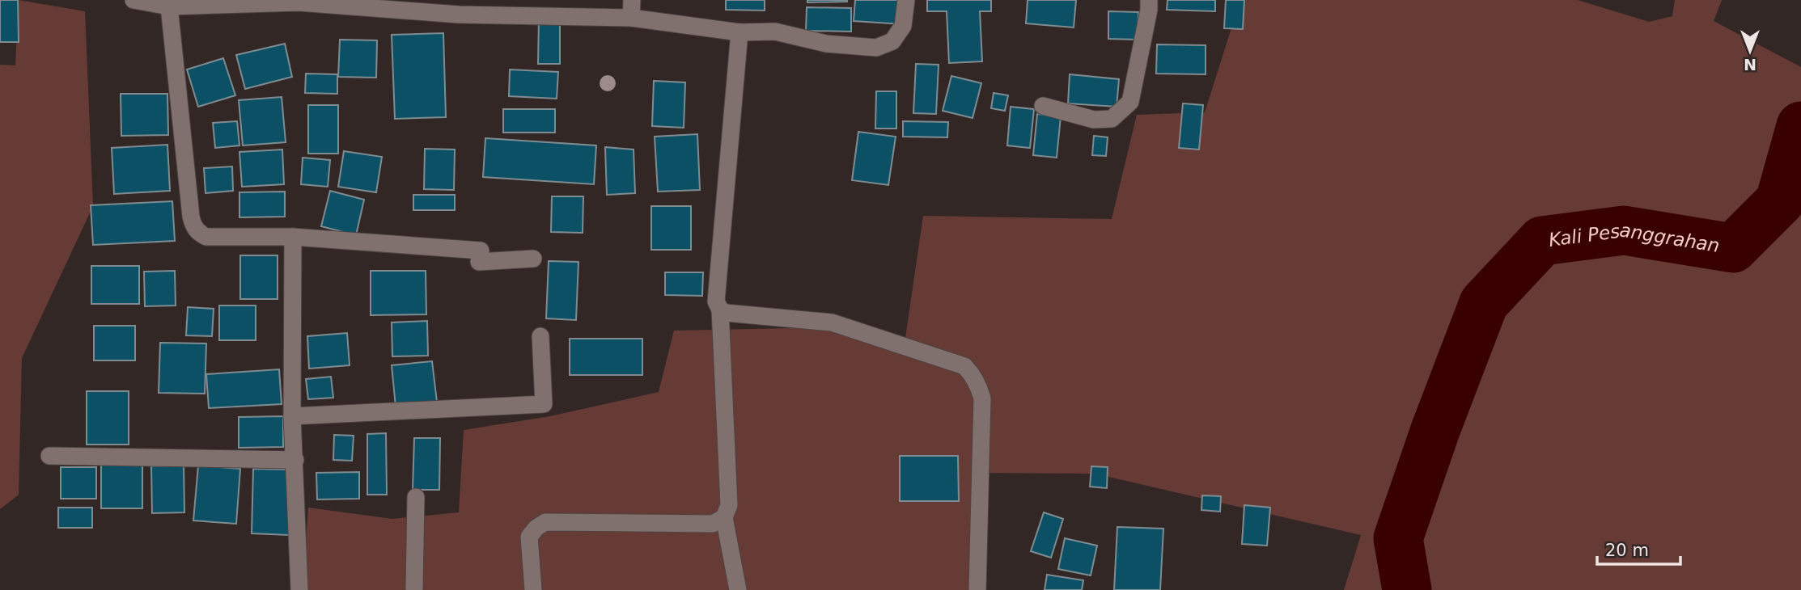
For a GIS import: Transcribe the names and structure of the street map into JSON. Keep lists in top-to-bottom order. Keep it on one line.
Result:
{"water":["Kali Pesanggrahan"],"scale_bar":"20 m","north":"bottom"}
